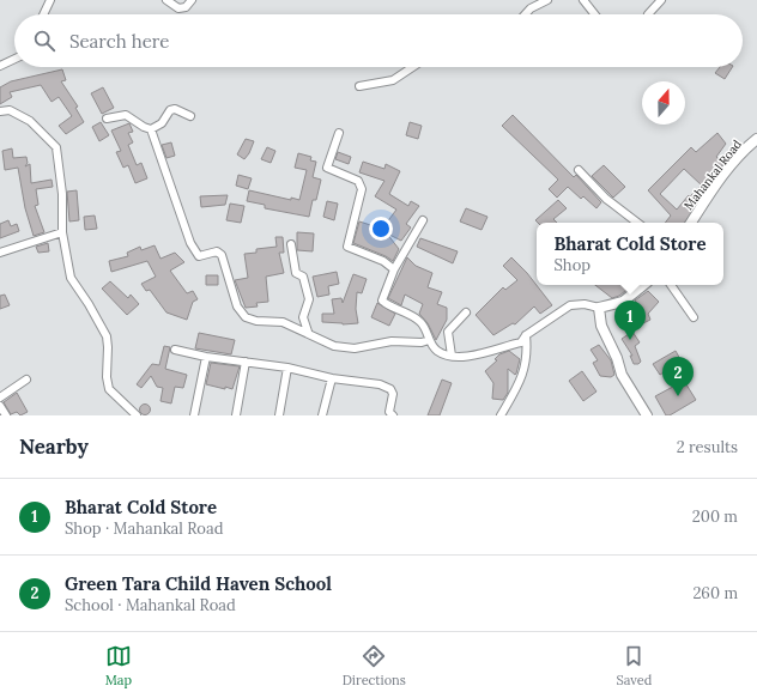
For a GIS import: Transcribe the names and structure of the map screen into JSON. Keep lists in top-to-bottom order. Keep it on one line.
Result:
{"streets":{"main road":["Mahankal Road"]},"north":"top","page":{"search":"Search here","popup":["Bharat Cold Store","Shop"],"pins":["1","2"],"heading":["Nearby","2 results"],"list":[{"mark":"1","name":"Bharat Cold Store","note":"Shop · Mahankal Road","value":"200 m"},{"mark":"2","name":"Green Tara Child Haven School","note":"School · Mahankal Road","value":"260 m"}],"nav":["Map","Directions","Saved"]}}
